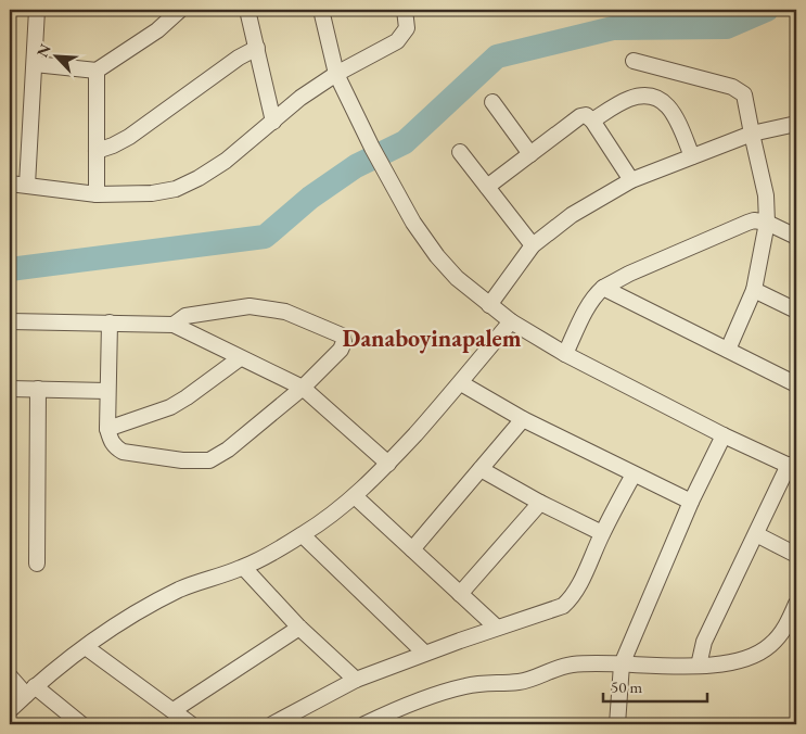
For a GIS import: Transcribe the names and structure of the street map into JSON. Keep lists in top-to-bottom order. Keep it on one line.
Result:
{"districts":["Danaboyinapalem"],"scale_bar":"50 m","north":"top left"}
